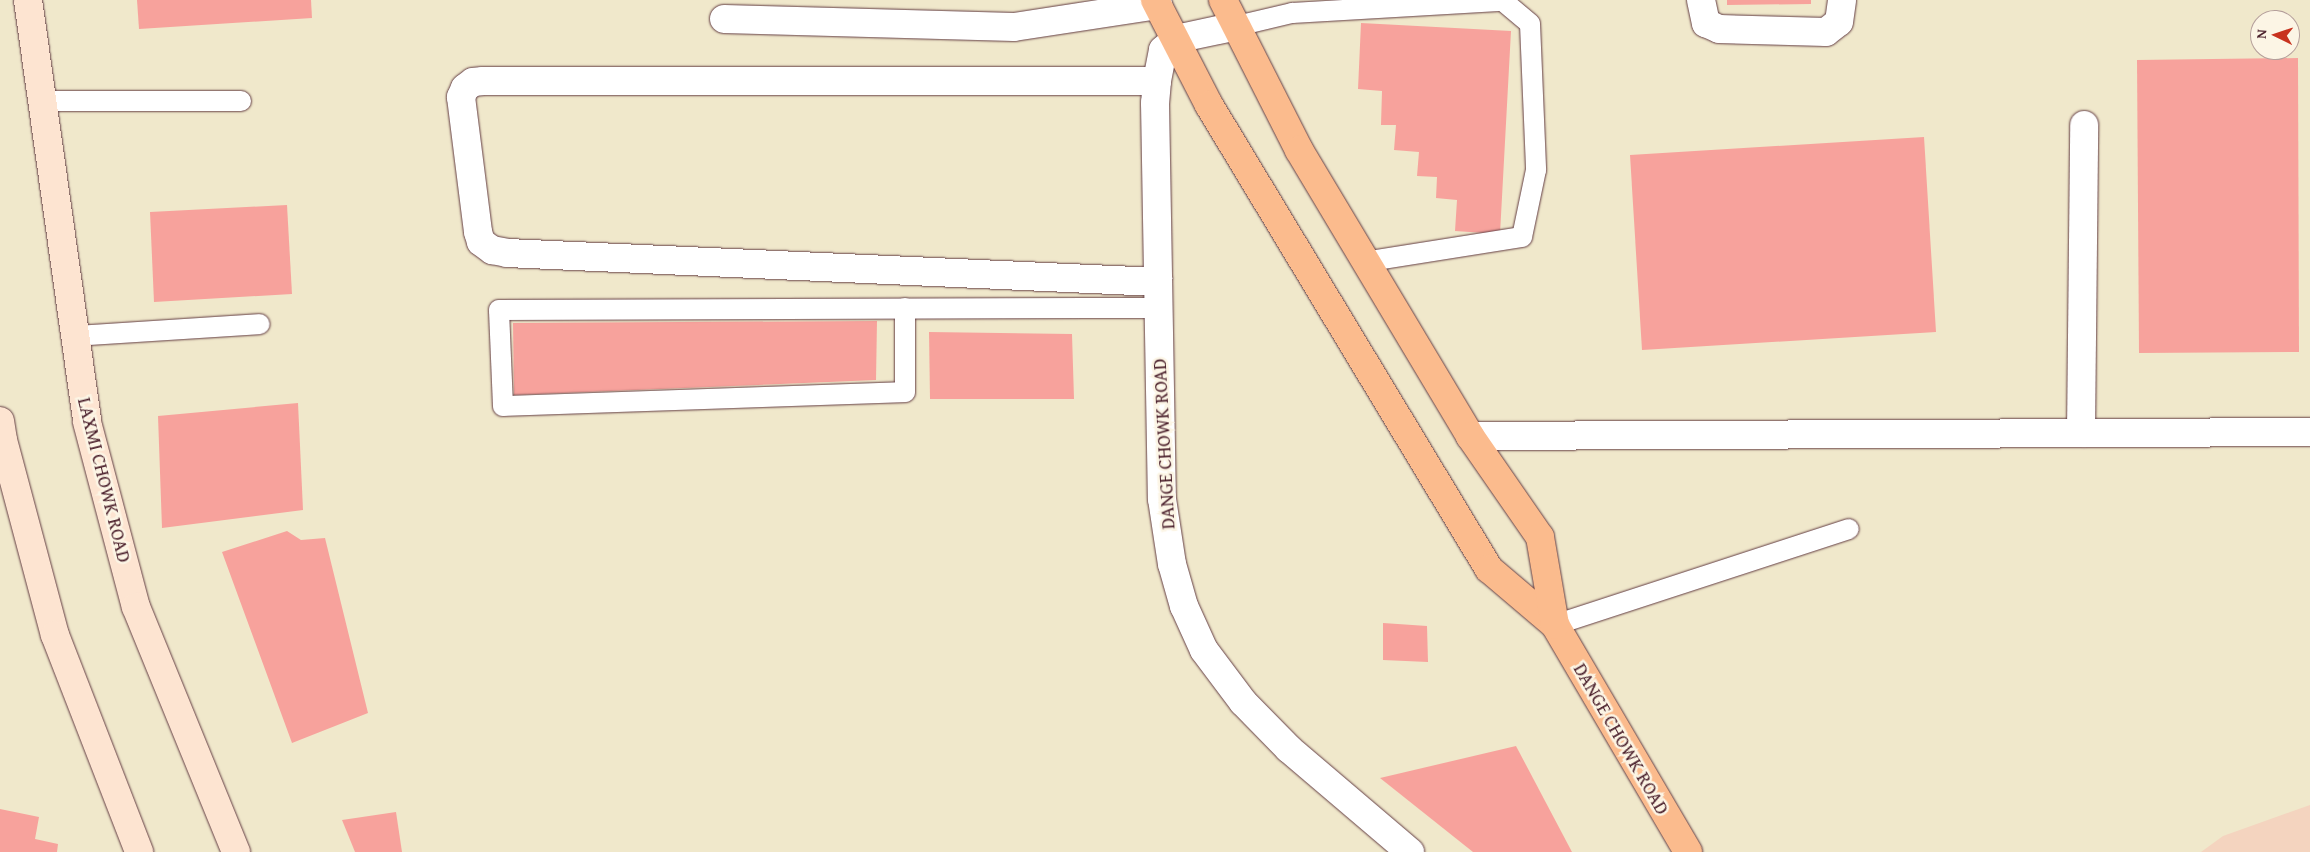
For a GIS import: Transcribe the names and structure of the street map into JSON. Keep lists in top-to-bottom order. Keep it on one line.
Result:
{"streets":{"main road":["DANGE CHOWK ROAD","LAXMI CHOWK ROAD"]},"north":"left"}
